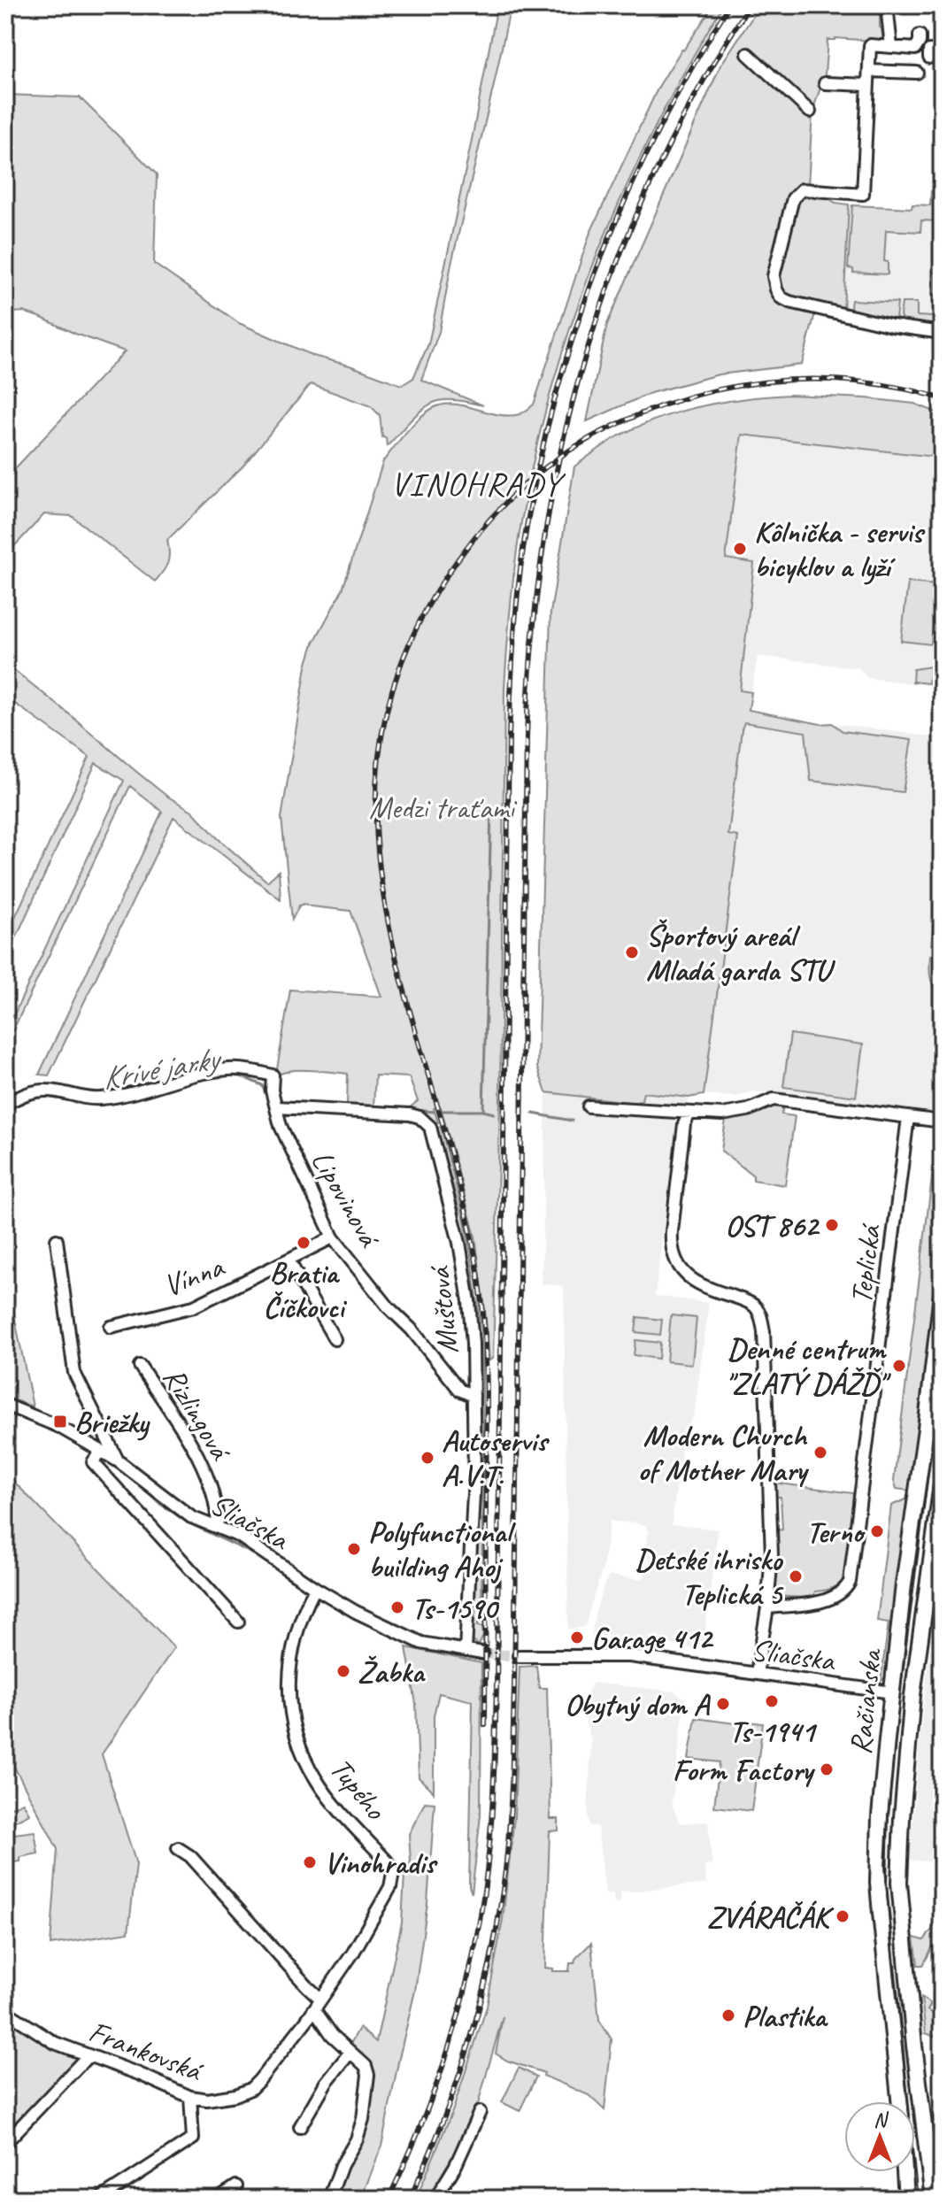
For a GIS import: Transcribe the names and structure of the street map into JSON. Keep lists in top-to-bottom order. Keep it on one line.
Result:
{"streets":{"main road":["Račianska"],"street":["Lipovinová","Teplická","Vínna","Muštová","Rizlingová","Sliačska","Tupého","Frankovská"]},"crossings":[["Lipovinová","Vínna"],["Lipovinová","Muštová"],["Muštová","Sliačska"],["Rizlingová","Sliačska"],["Sliačska","Račianska"],["Sliačska","Tupého"],["Tupého","Frankovská"]],"districts":["VINOHRADY"],"water":["Krivé jarky"],"parks":["Medzi traťami"],"places":{"other":["Kôlnička - servis bicyklov a lyží","Športový areál Mladá garda STU","OST 862","Bratia Číčkovci","Denné centrum \"ZLATÝ DÁŽĎ\"","Modern Church of Mother Mary","Autoservis A.V.T.","Terno","Polyfunctional building Ahoj","Detské ihrisko Teplická 5","Ts-1590","Garage 412","Žabka","Ts-1941","Obytný dom A","Form Factory","Vinohradis","ZVÁRAČÁK","Plastika"],"transit":["Briežky"]},"north":"top"}
